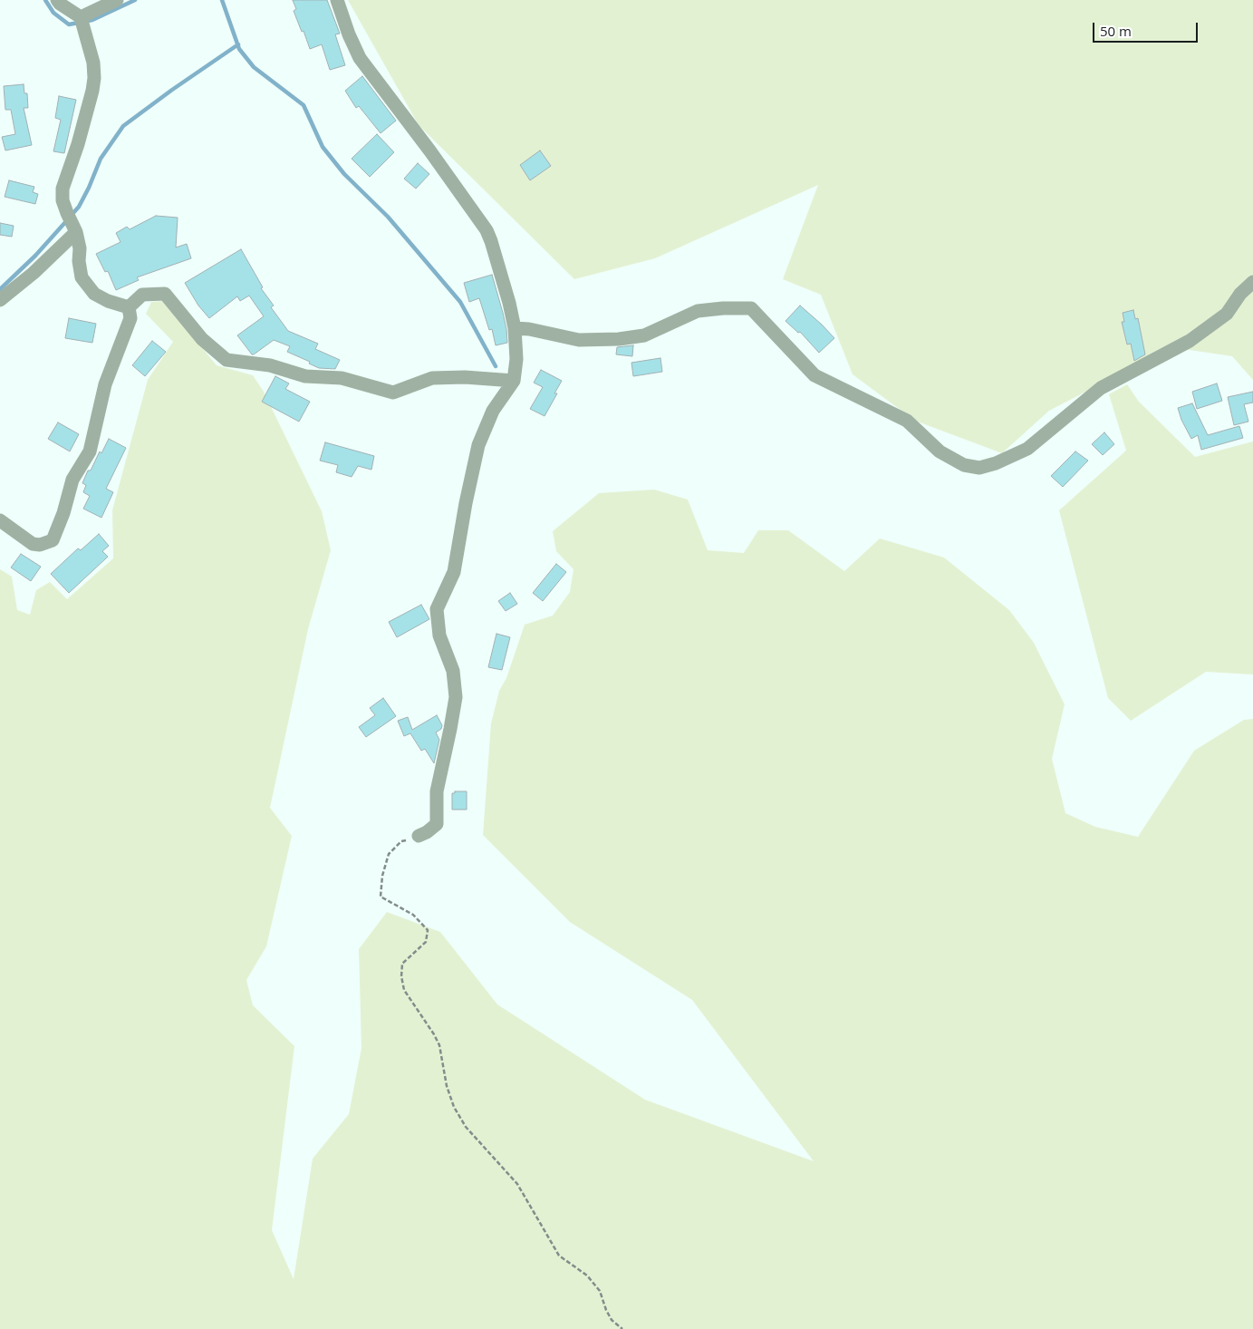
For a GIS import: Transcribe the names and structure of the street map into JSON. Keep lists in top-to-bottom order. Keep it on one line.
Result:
{"scale_bar":"50 m"}
